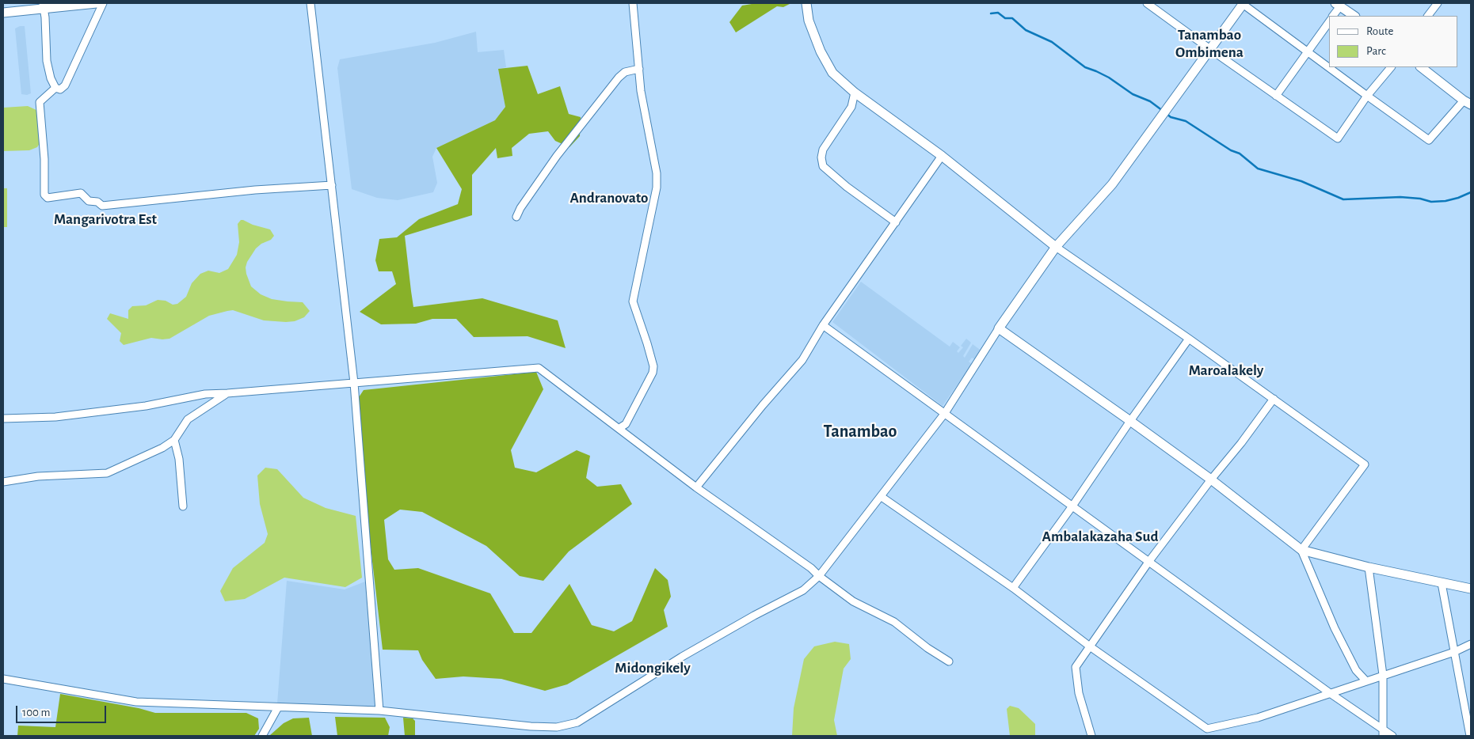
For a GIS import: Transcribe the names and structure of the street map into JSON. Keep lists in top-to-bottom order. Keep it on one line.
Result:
{"districts":["Tanambao Ombimena","Andranovato","Mangarivotra Est","Maroalakely","Tanambao","Ambalakazaha Sud","Midongikely"],"legend":["Route","Parc"],"scale_bar":"100 m"}
